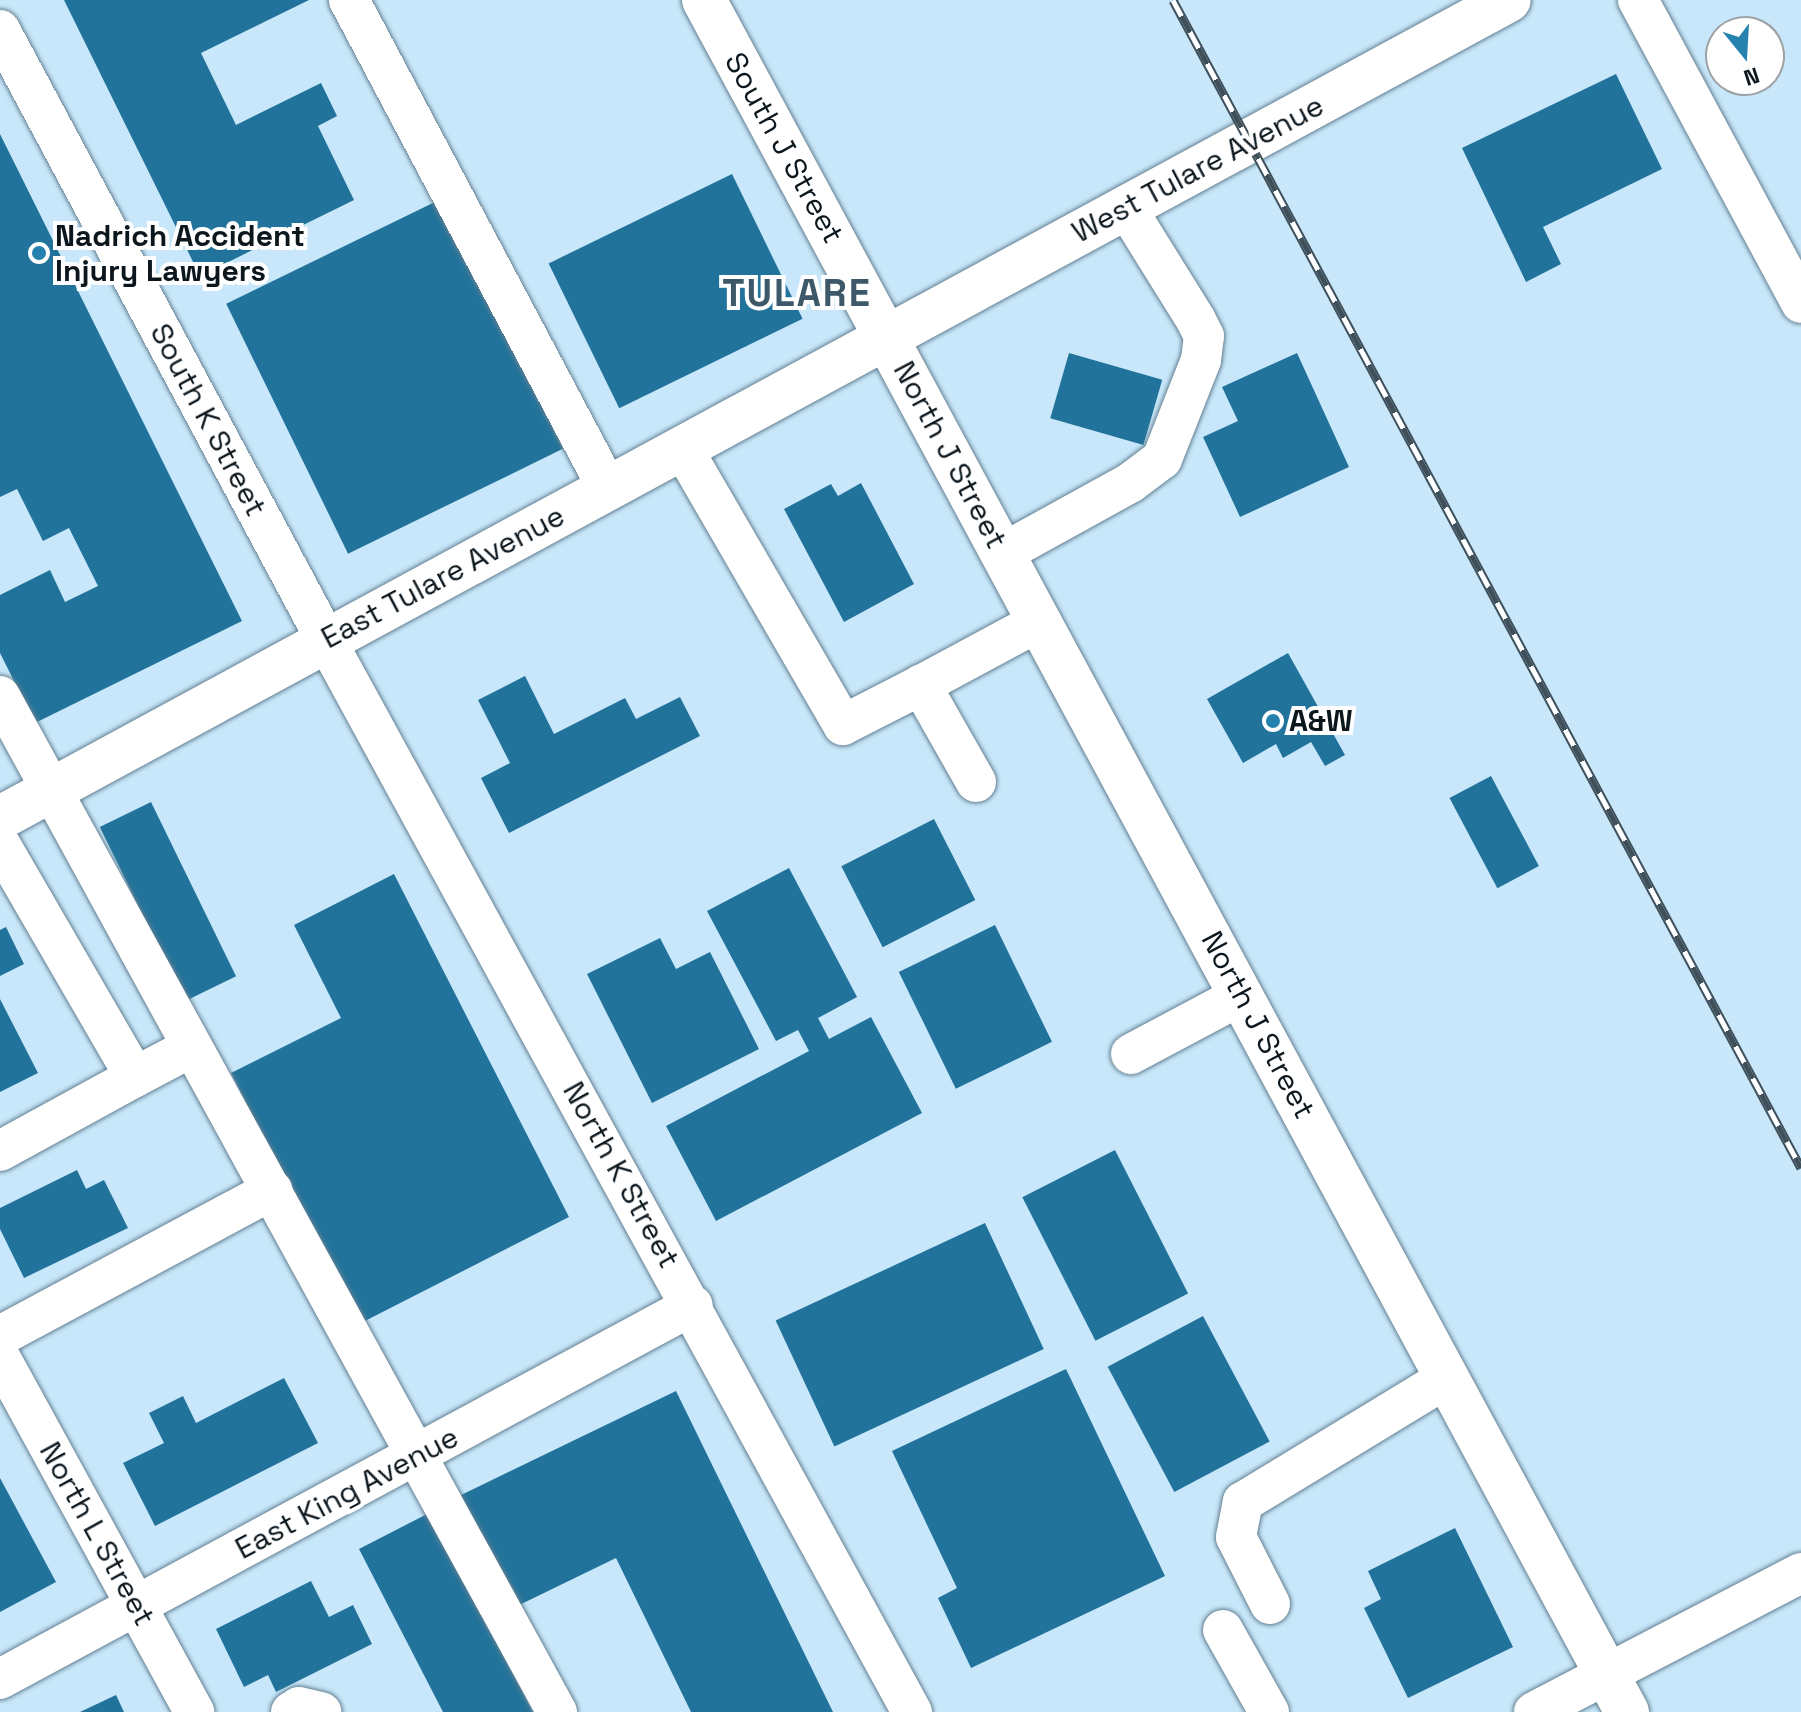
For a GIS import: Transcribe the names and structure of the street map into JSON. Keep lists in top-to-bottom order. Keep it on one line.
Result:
{"streets":{"main road":["South J Street","West Tulare Avenue","North J Street","East Tulare Avenue"],"street":["South K Street","North K Street","East King Avenue","North L Street"]},"crossings":[["South J Street","West Tulare Avenue"],["South J Street","North J Street"],["South J Street","East Tulare Avenue"],["West Tulare Avenue","North J Street"],["West Tulare Avenue","East Tulare Avenue"],["South K Street","East Tulare Avenue"],["South K Street","North K Street"],["North J Street","East Tulare Avenue"],["East Tulare Avenue","North K Street"],["North K Street","East King Avenue"],["East King Avenue","North L Street"]],"districts":["TULARE"],"places":["Nadrich Accident Injury Lawyers","A&W"],"north":"bottom"}
